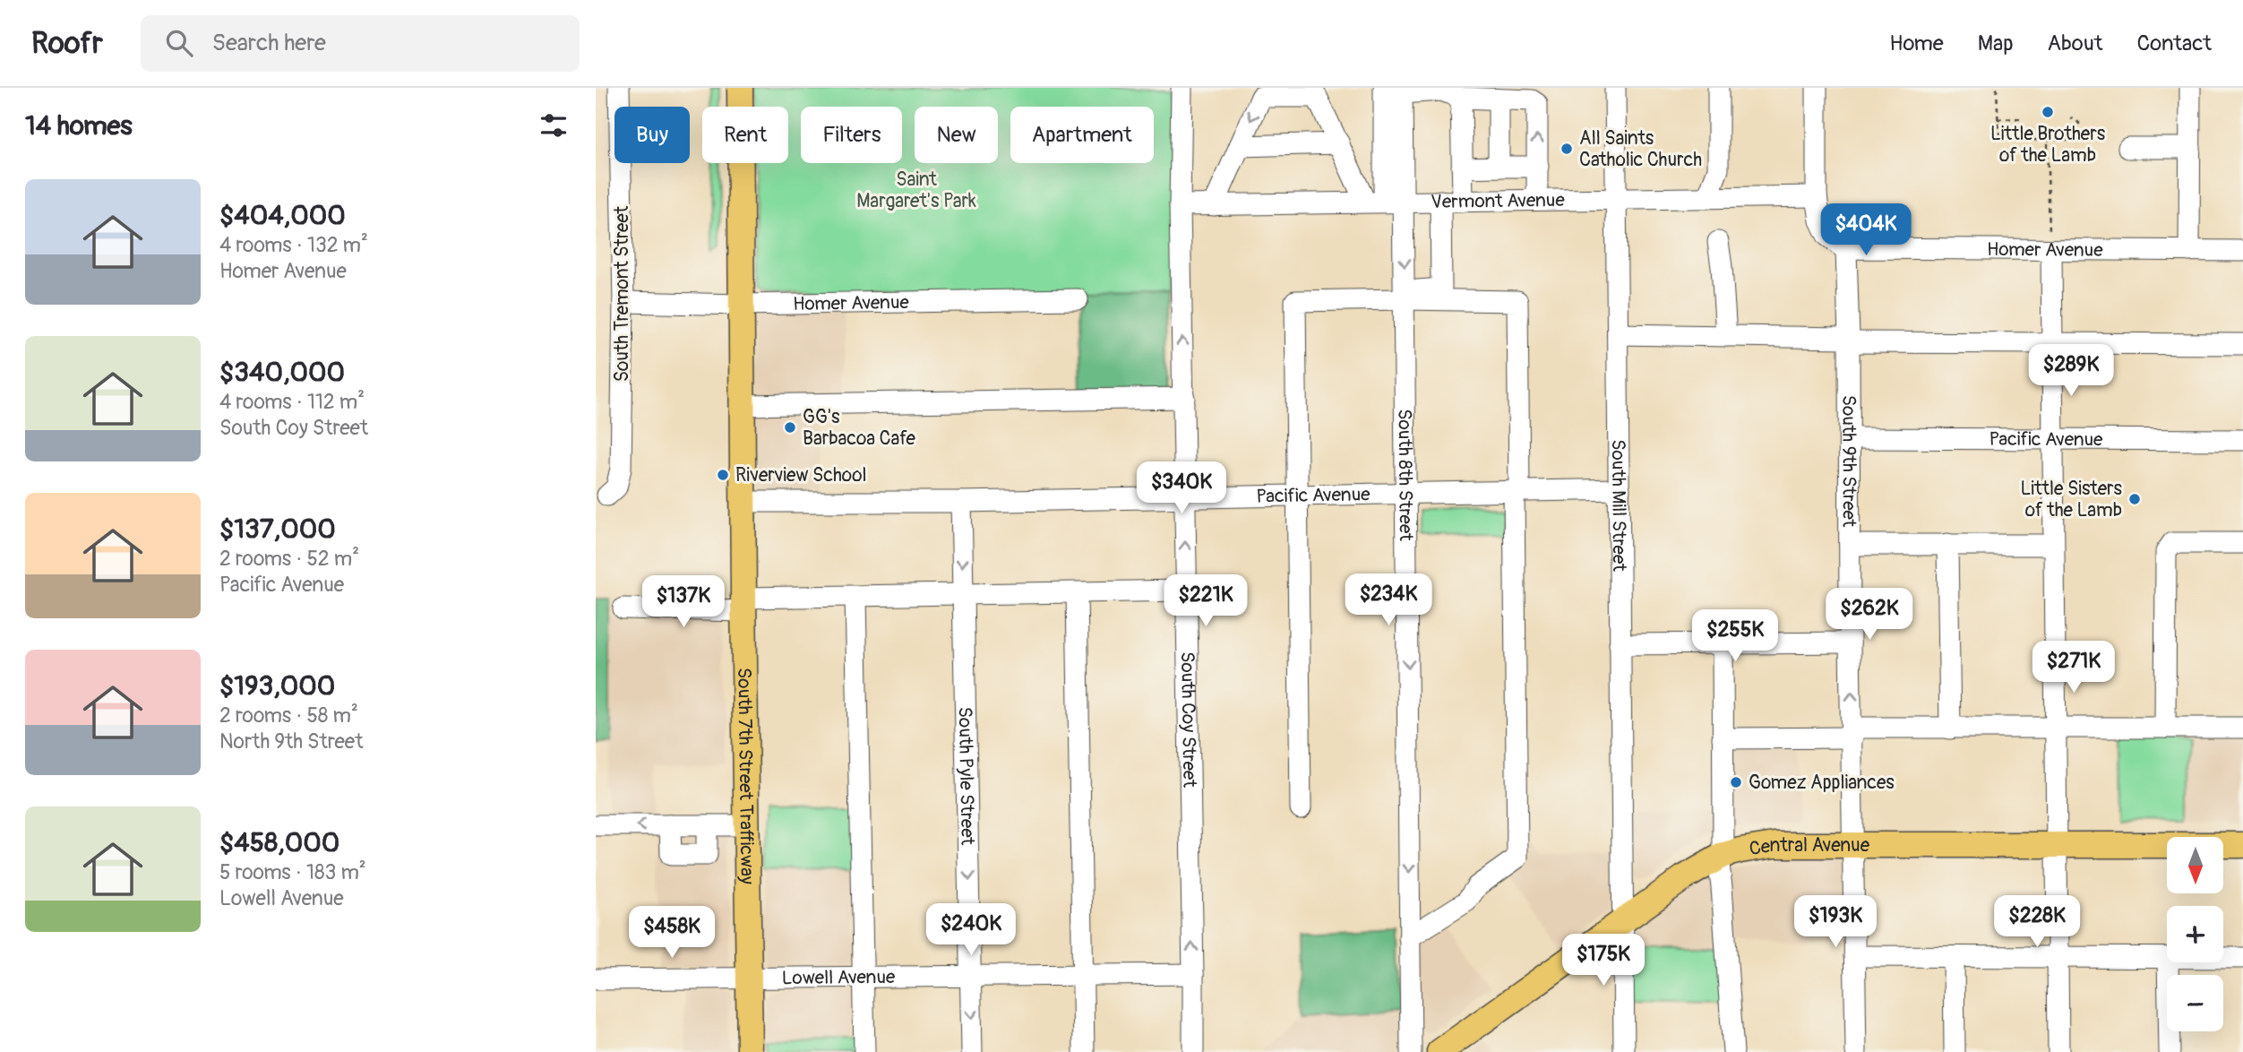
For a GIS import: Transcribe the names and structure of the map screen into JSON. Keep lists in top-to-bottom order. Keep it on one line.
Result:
{"streets":{"main road":["South 7th Street Trafficway","Central Avenue"],"street":["Vermont Avenue","Homer Avenue","South Tremont Street","Pacific Avenue","South 9th Street","South 8th Street","South Mill Street","South Coy Street","South Pyle Street","Lowell Avenue"]},"crossings":[["Vermont Avenue","South 8th Street"],["Vermont Avenue","South Mill Street"],["Vermont Avenue","South Coy Street"],["Homer Avenue","South Tremont Street"],["Homer Avenue","South 9th Street"],["Homer Avenue","South 7th Street Trafficway"],["Pacific Avenue","South 9th Street"],["Pacific Avenue","South 8th Street"],["Pacific Avenue","South Mill Street"],["Pacific Avenue","South Coy Street"],["Pacific Avenue","South 7th Street Trafficway"],["Pacific Avenue","South Pyle Street"],["South 9th Street","Central Avenue"],["South Mill Street","Central Avenue"],["South Coy Street","Lowell Avenue"],["South 7th Street Trafficway","Lowell Avenue"],["South Pyle Street","Lowell Avenue"]],"parks":["Saint Margaret's Park"],"places":["Little Brothers of the Lamb","All Saints Catholic Church","GG's Barbacoa Cafe","Riverview School","Little Sisters of the Lamb","Gomez Appliances"],"north":"bottom","page":{"header":"Roofr","search":"Search here","nav":["Home","Map","About","Contact"],"heading":"14 homes","chip":["Buy","Rent","Filters","New","Apartment"],"list":[{"name":"$404,000","note":"4 rooms · 132 m² · Homer Avenue"},{"name":"$340,000","note":"4 rooms · 112 m² · South Coy Street"},{"name":"$137,000","note":"2 rooms · 52 m² · Pacific Avenue"},{"name":"$193,000","note":"2 rooms · 58 m² · North 9th Street"},{"name":"$458,000","note":"5 rooms · 183 m² · Lowell Avenue"}],"price":["$404K","$289K","$340K","$234K","$221K","$137K","$262K","$255K","$271K","$193K","$228K","$240K","$458K","$175K"],"map_buttons":["+","−"]}}
